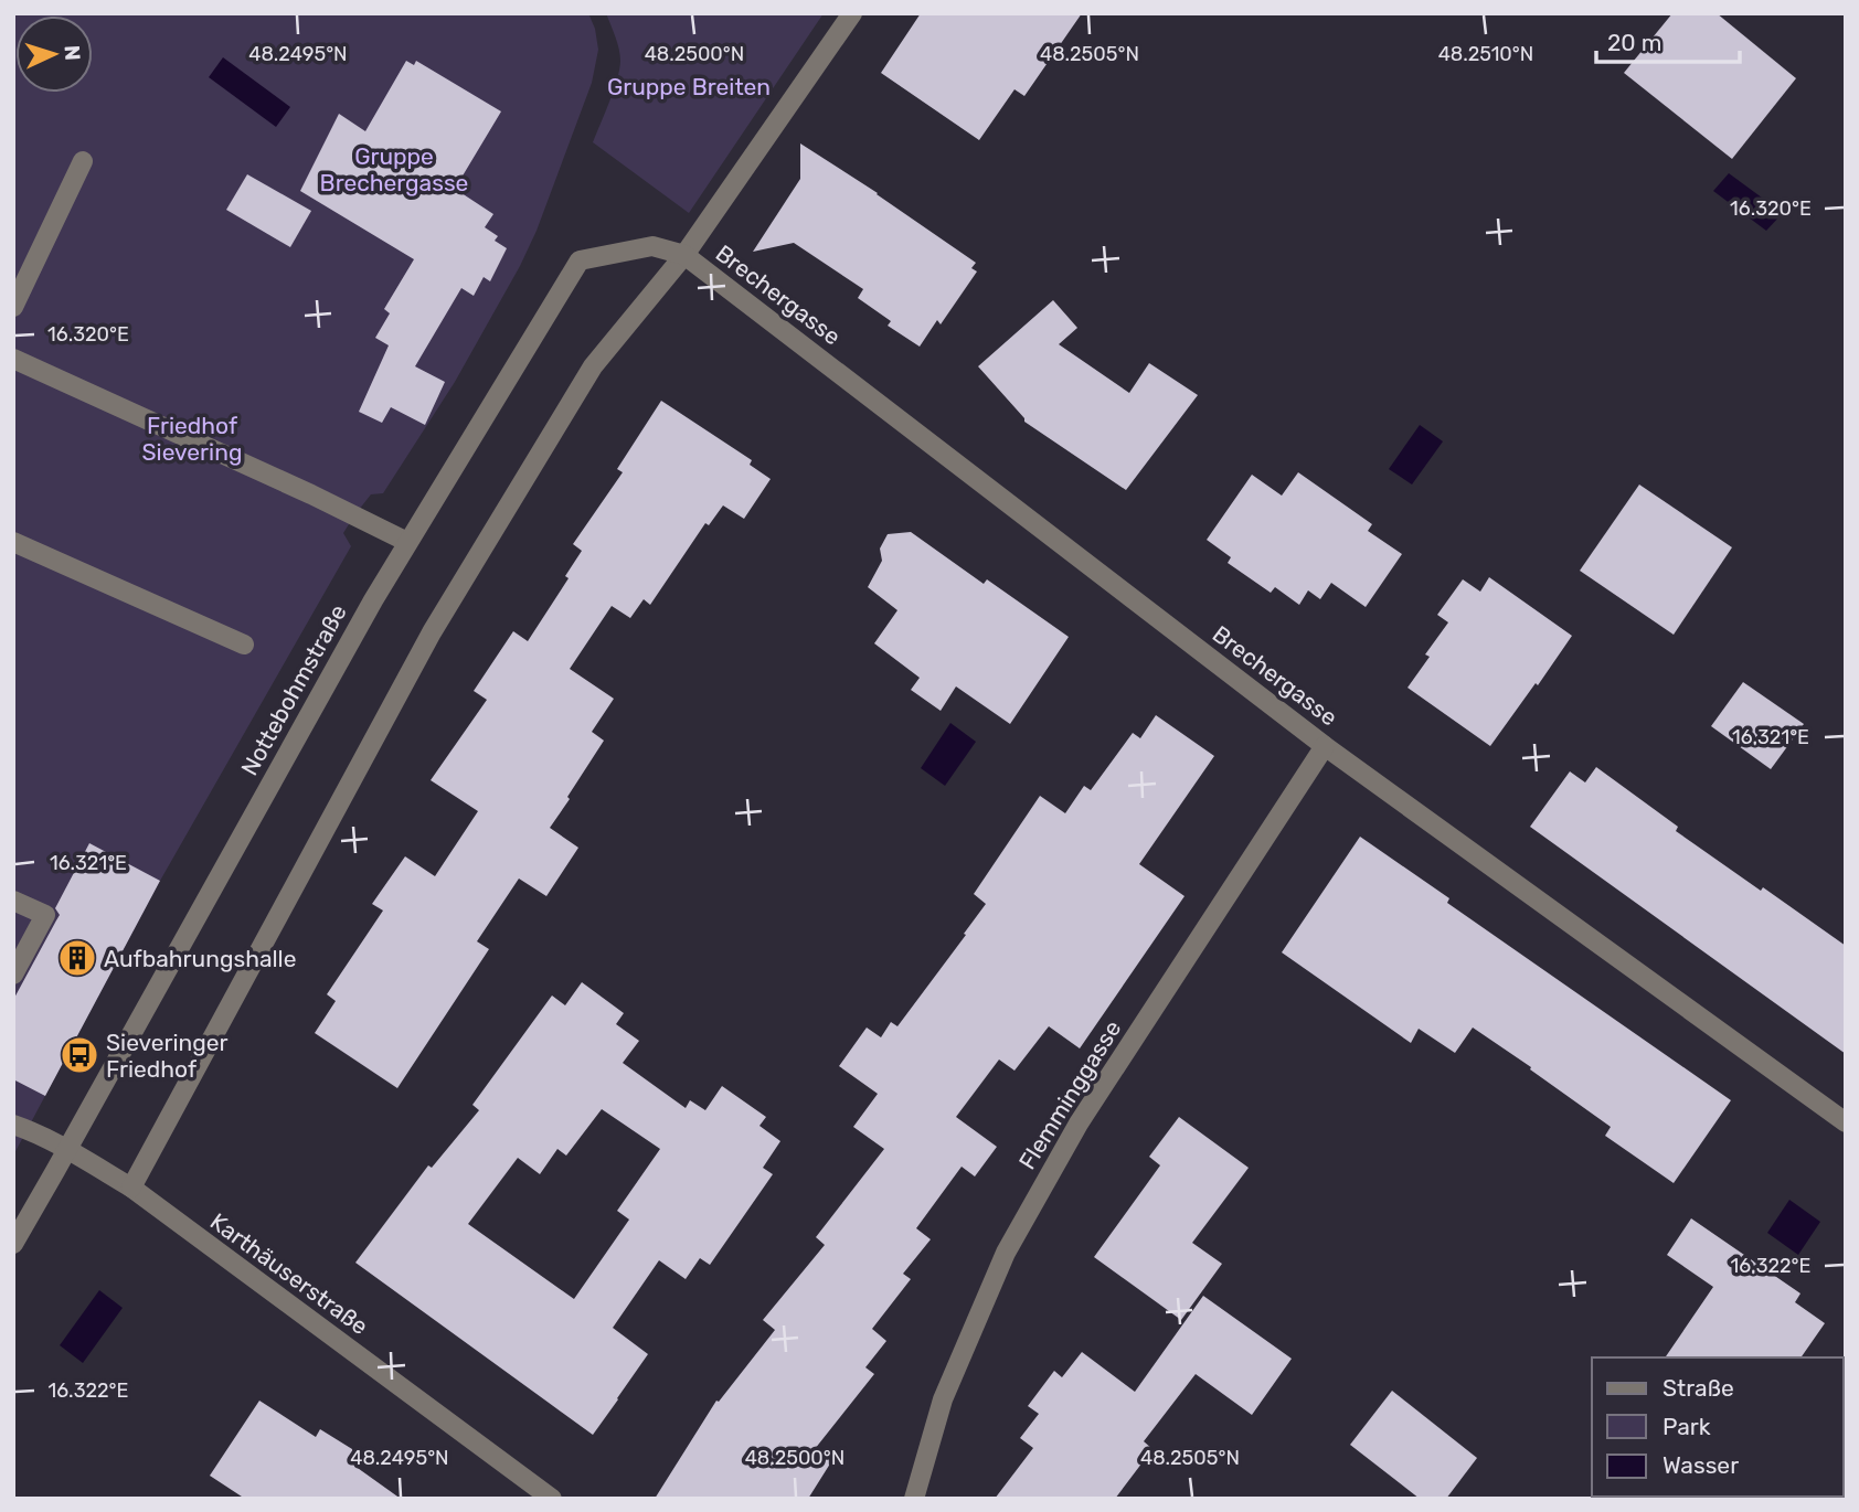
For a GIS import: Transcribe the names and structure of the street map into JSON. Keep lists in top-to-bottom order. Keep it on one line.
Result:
{"streets":{"street":["Brechergasse","Nottebohmstraße","Flemminggasse","Karthäuserstraße"]},"crossings":[["Brechergasse","Nottebohmstraße"],["Brechergasse","Flemminggasse"],["Nottebohmstraße","Karthäuserstraße"]],"parks":["Gruppe Breiten","Gruppe Brechergasse","Friedhof Sievering"],"places":{"building":["Aufbahrungshalle"],"bus stop":["Sieveringer Friedhof"]},"legend":["Straße","Park","Wasser"],"scale_bar":"20 m","north":"right","coordinates":["48.2495°N","48.2500°N","48.2505°N","48.2510°N","16.320°E","16.321°E","16.322°E"]}
